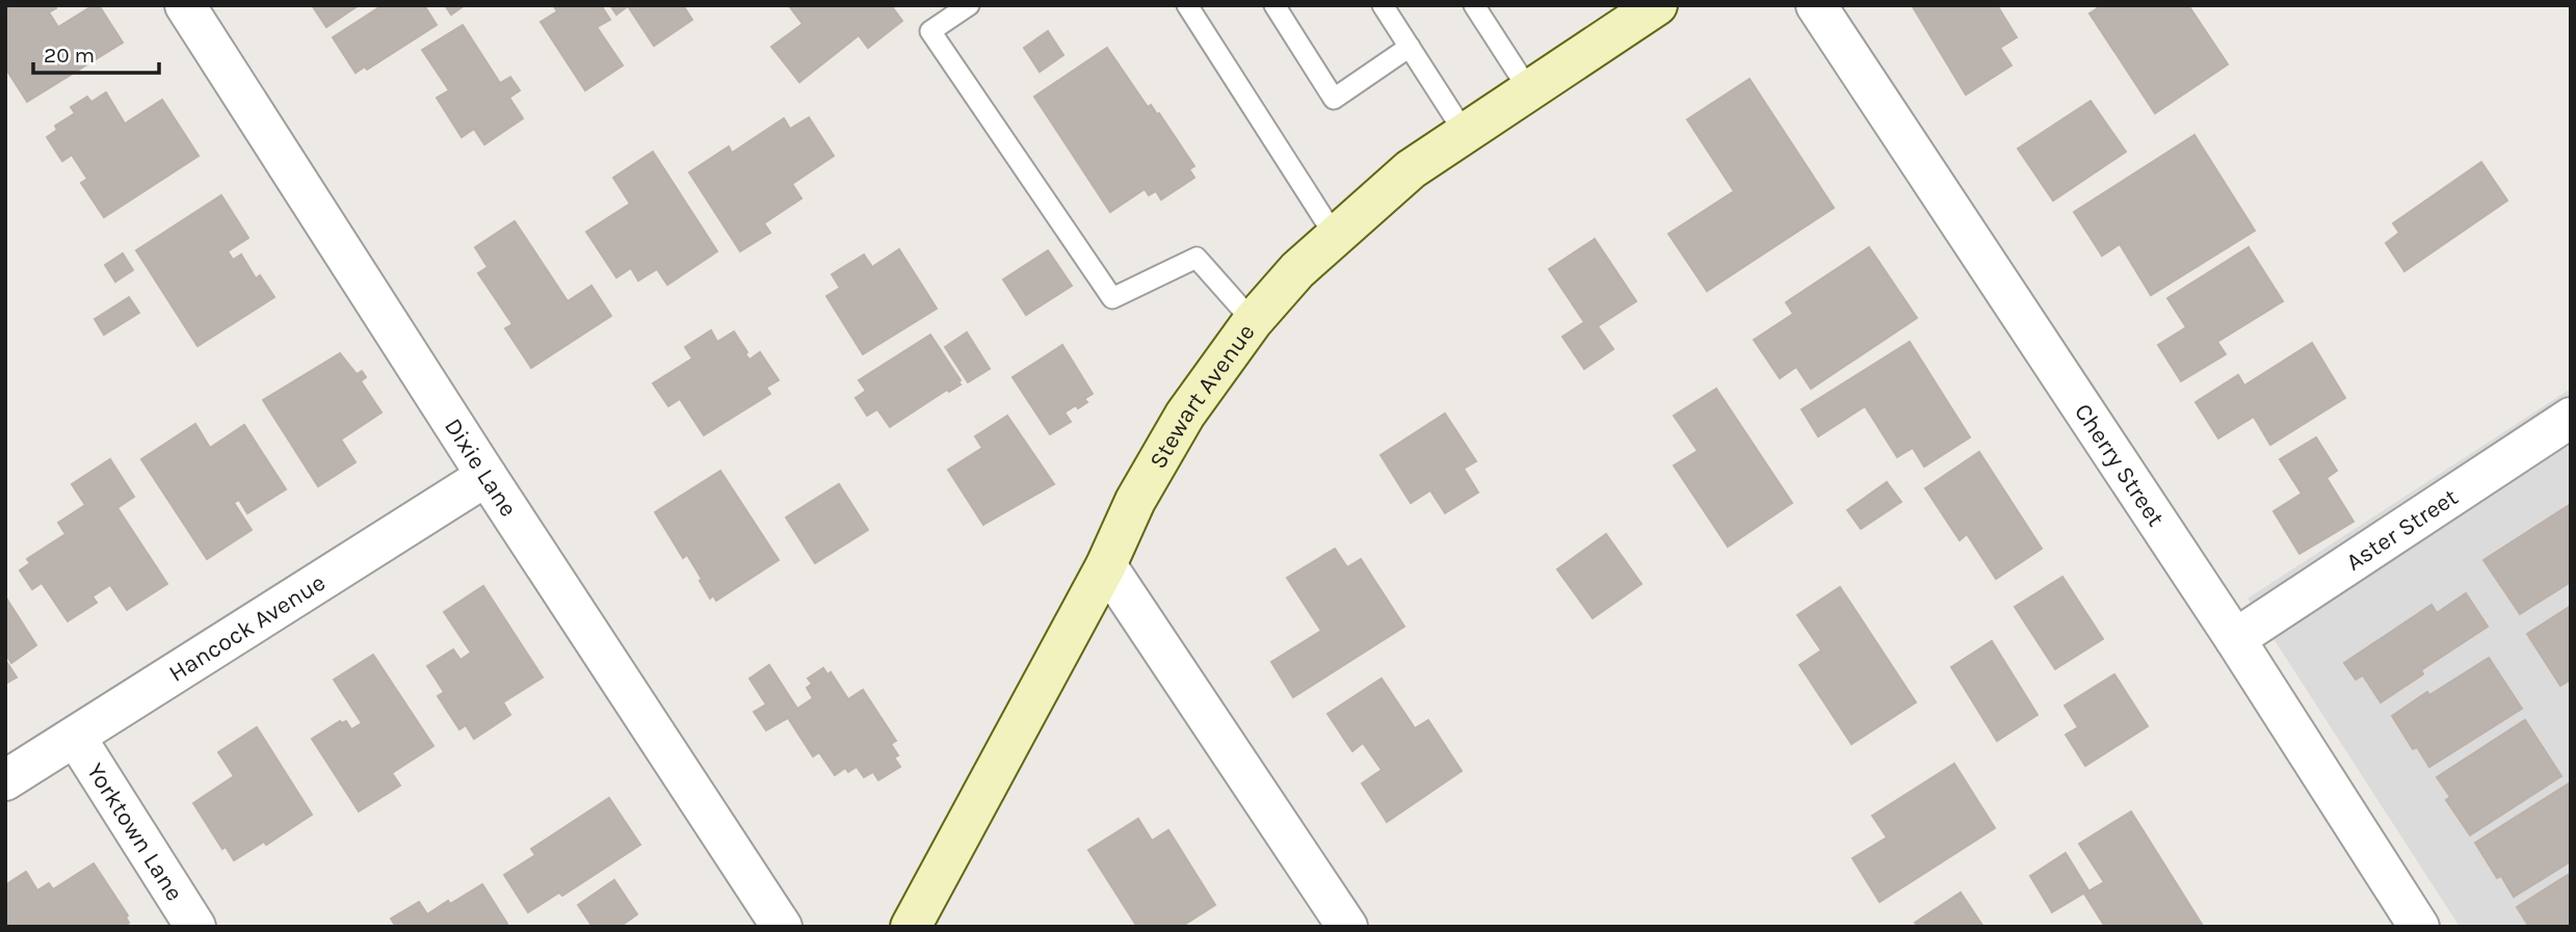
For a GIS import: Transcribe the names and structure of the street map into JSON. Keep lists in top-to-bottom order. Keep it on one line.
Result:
{"streets":{"main road":["Stewart Avenue"],"street":["Cherry Street","Dixie Lane","Aster Street","Hancock Avenue","Yorktown Lane"]},"crossings":[["Cherry Street","Aster Street"],["Dixie Lane","Hancock Avenue"],["Hancock Avenue","Yorktown Lane"]],"scale_bar":"20 m"}
